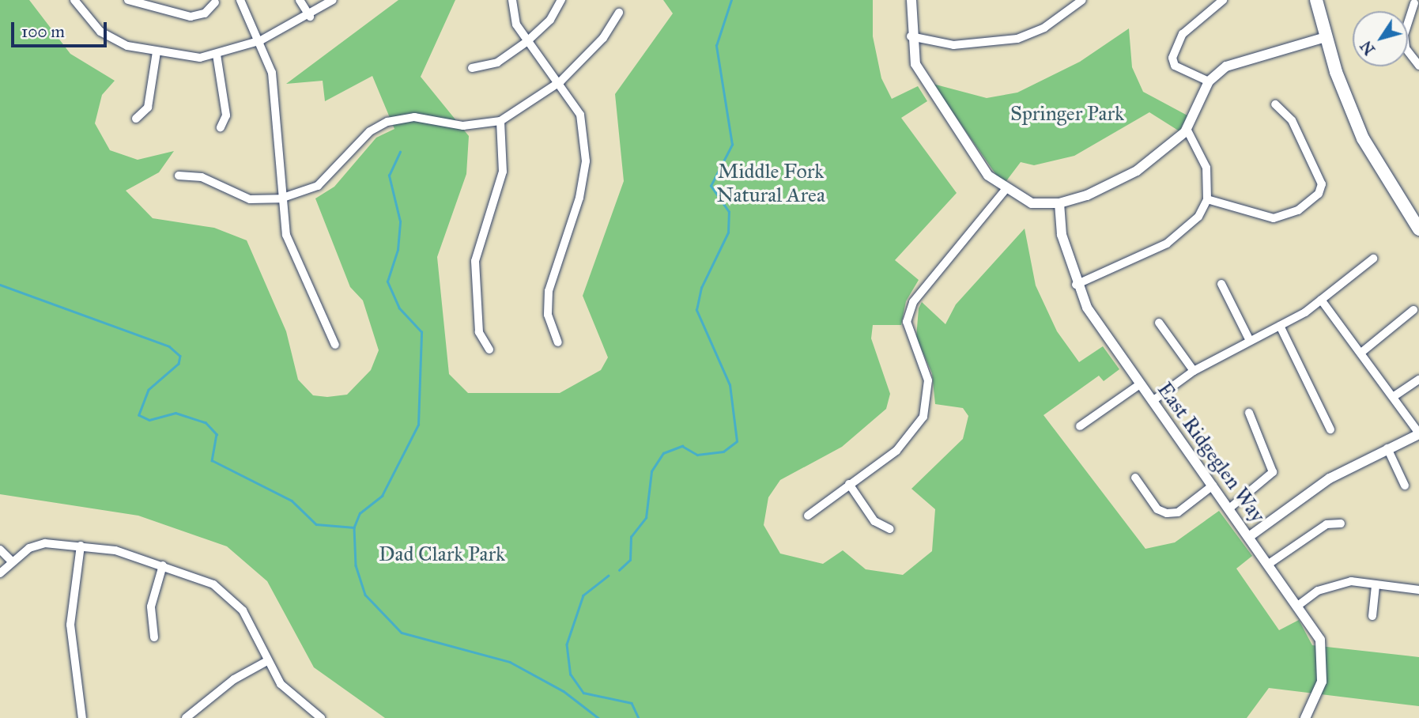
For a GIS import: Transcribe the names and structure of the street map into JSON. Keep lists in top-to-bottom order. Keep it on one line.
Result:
{"streets":{"street":["East Ridgeglen Way"]},"parks":["Springer Park","Middle Fork Natural Area","Dad Clark Park"],"scale_bar":"100 m","north":"bottom left"}
